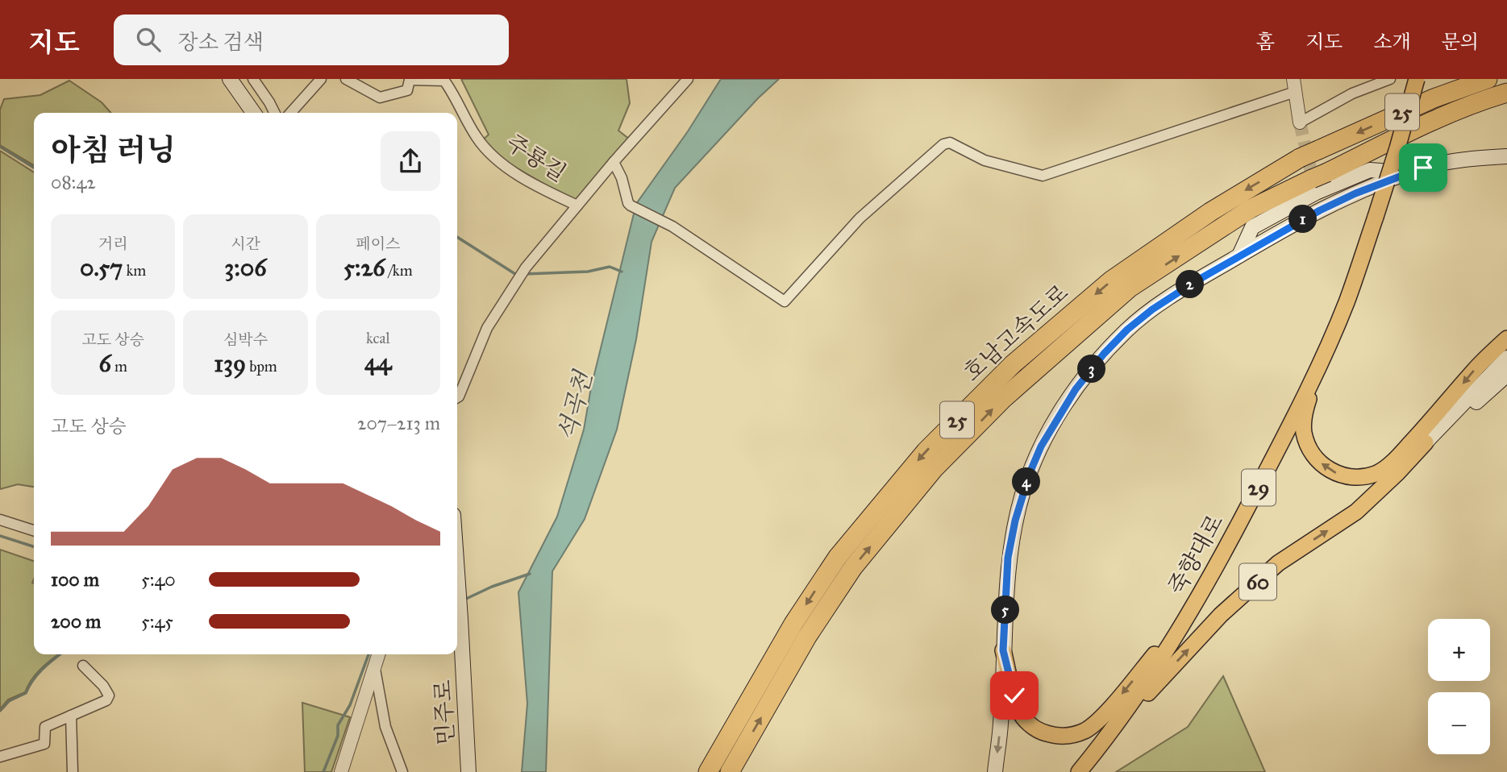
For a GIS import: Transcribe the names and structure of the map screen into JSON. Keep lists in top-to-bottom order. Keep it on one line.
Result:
{"streets":{"highway":["25","호남고속도로"],"main road":["29","죽향대로","60","민주로"],"street":["주룡길"]},"crossings":[["죽향대로","60"]],"water":["석곡천"],"page":{"header":"지도","search":"장소 검색","nav":["홈","지도","소개","문의"],"heading":["아침 러닝","08:42"],"pins":["1","2","3","4","5"],"stats":[["거리","0.57 km"],["시간","3:06"],["페이스","5:26 /km"],["고도 상승","6 m"],["심박수","139 bpm"],["kcal","44"]],"chart":["고도 상승","207–213 m"],"list":[{"name":"100 m","note":"5:40"},{"name":"200 m","note":"5:45"}],"map_buttons":["+","−"]}}
